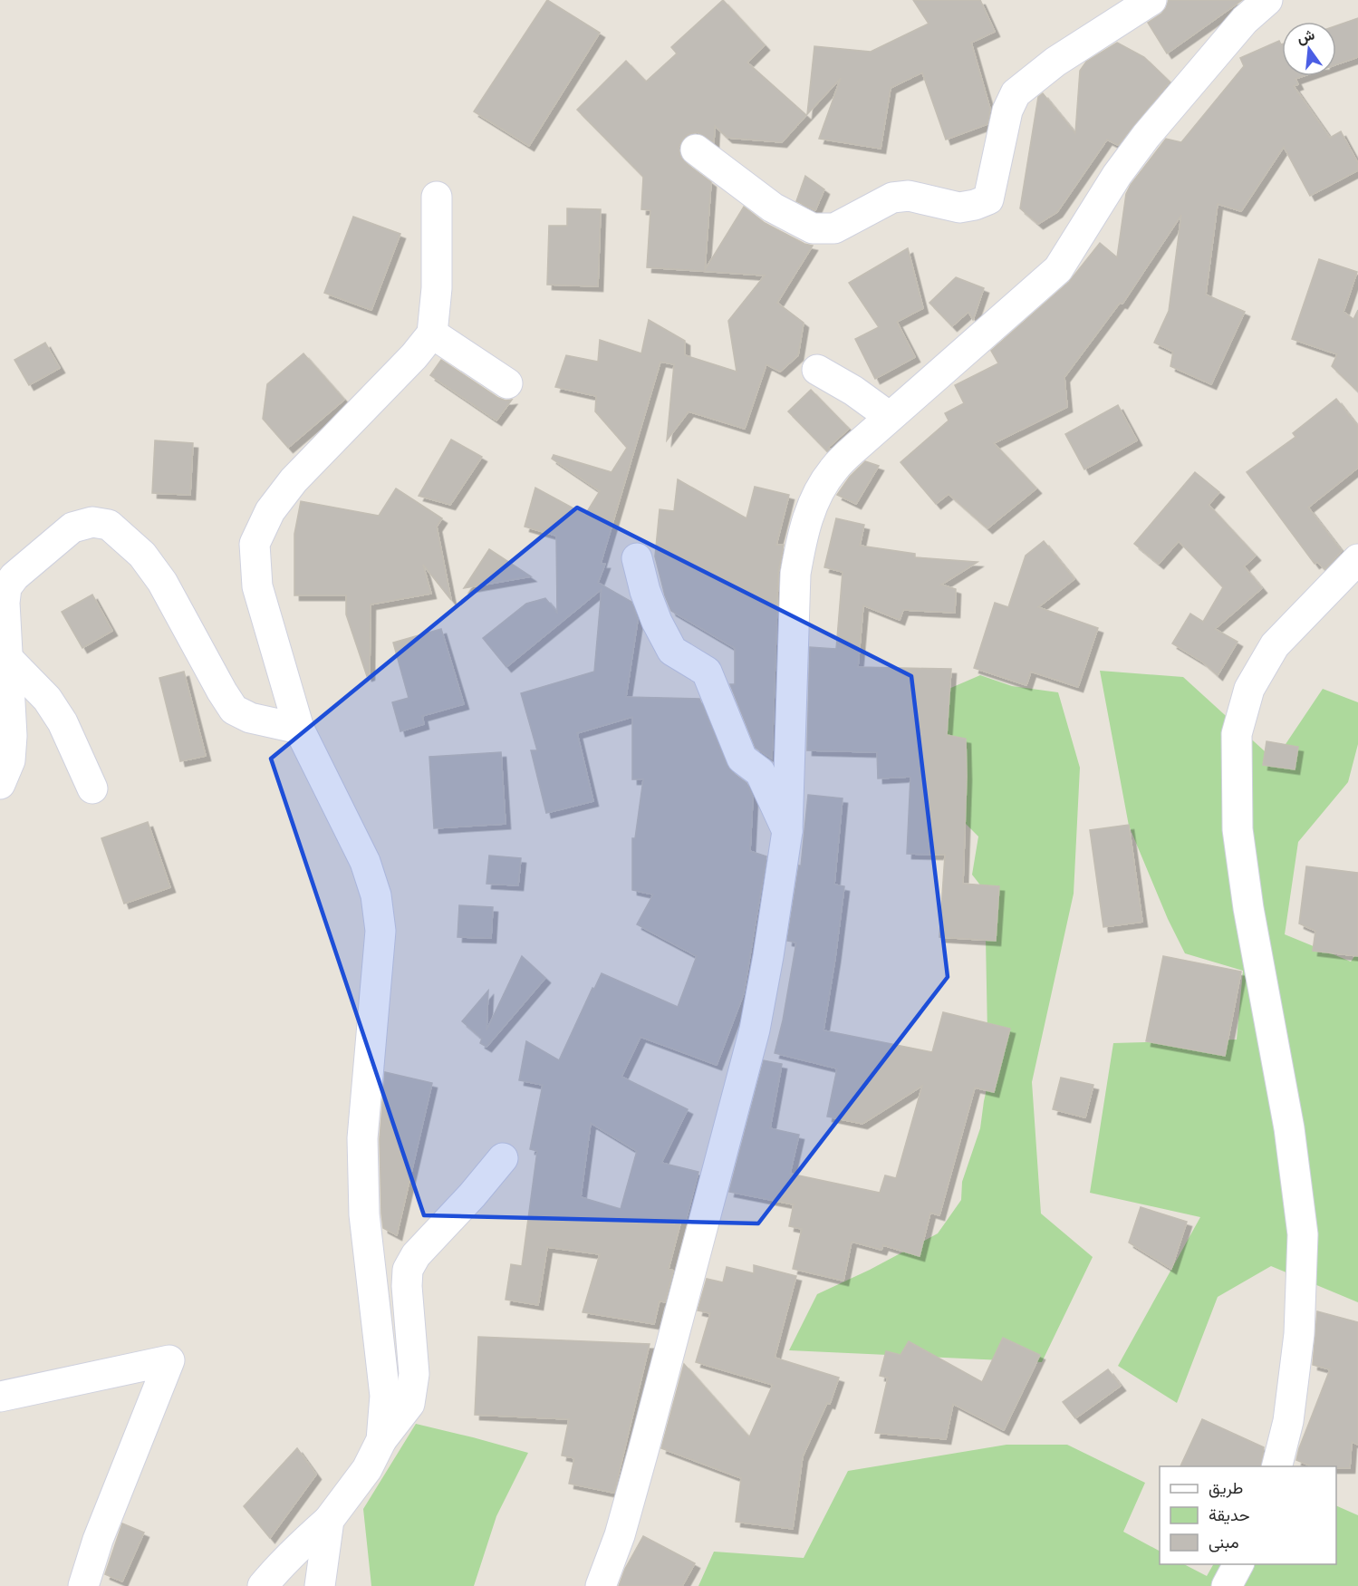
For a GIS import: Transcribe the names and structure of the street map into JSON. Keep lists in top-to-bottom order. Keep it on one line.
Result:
{"legend":["طريق","حديقة","مبنى"],"north":"top"}
